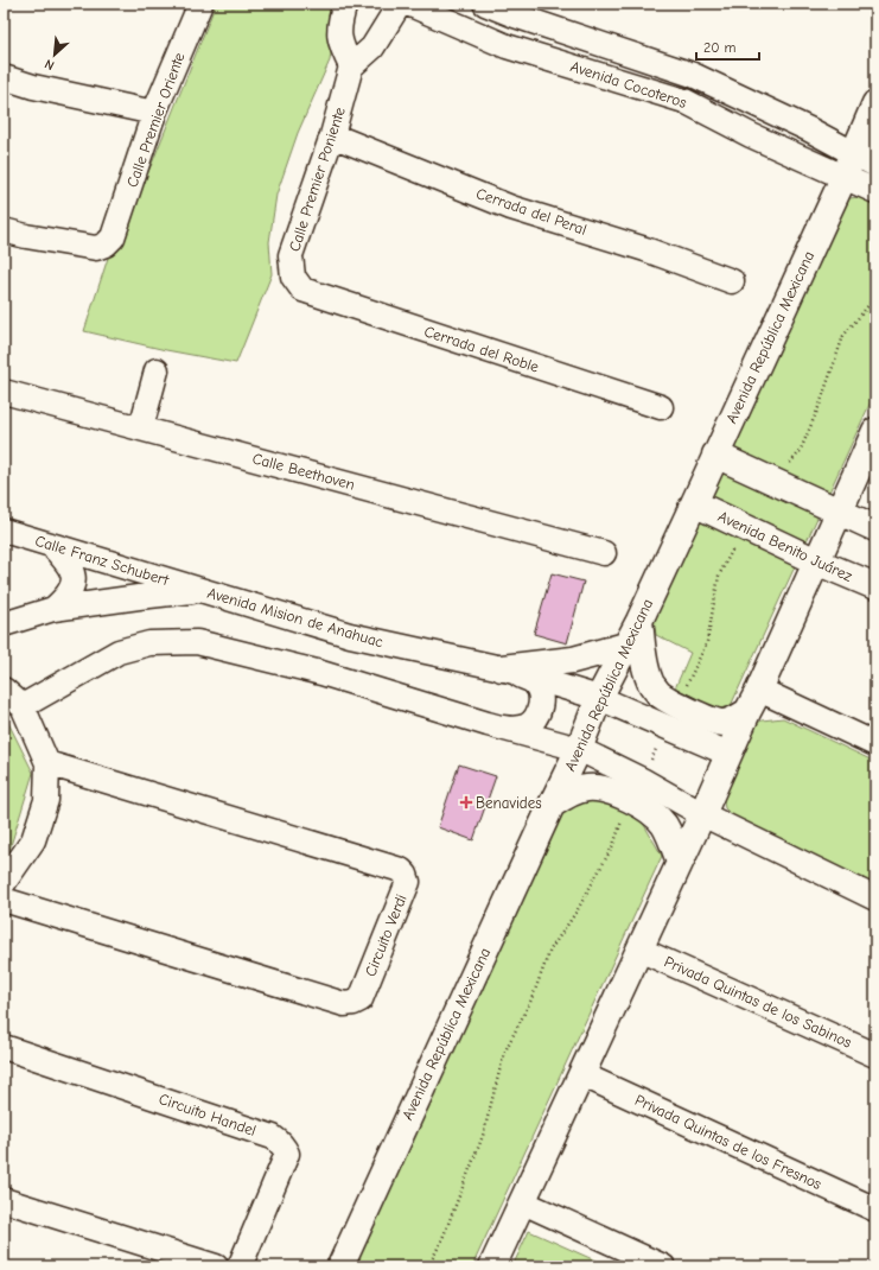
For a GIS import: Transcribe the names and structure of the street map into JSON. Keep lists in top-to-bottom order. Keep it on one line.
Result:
{"streets":{"main road":["Avenida República Mexicana","Avenida Benito Juárez"],"street":["Avenida Cocoteros","Calle Premier Oriente","Calle Premier Poniente","Cerrada del Peral","Cerrada del Roble","Calle Beethoven","Calle Franz Schubert","Avenida Mision de Anahuac","Circuito Verdi","Privada Quintas de los Sabinos","Circuito Handel","Privada Quintas de los Fresnos"]},"crossings":[["Avenida Cocoteros","Avenida República Mexicana"],["Calle Premier Poniente","Cerrada del Peral"],["Calle Premier Poniente","Cerrada del Roble"],["Avenida República Mexicana","Avenida Benito Juárez"],["Avenida República Mexicana","Avenida Mision de Anahuac"],["Calle Franz Schubert","Avenida Mision de Anahuac"]],"places":{"health":["Benavides"]},"scale_bar":"20 m","north":"bottom left"}
